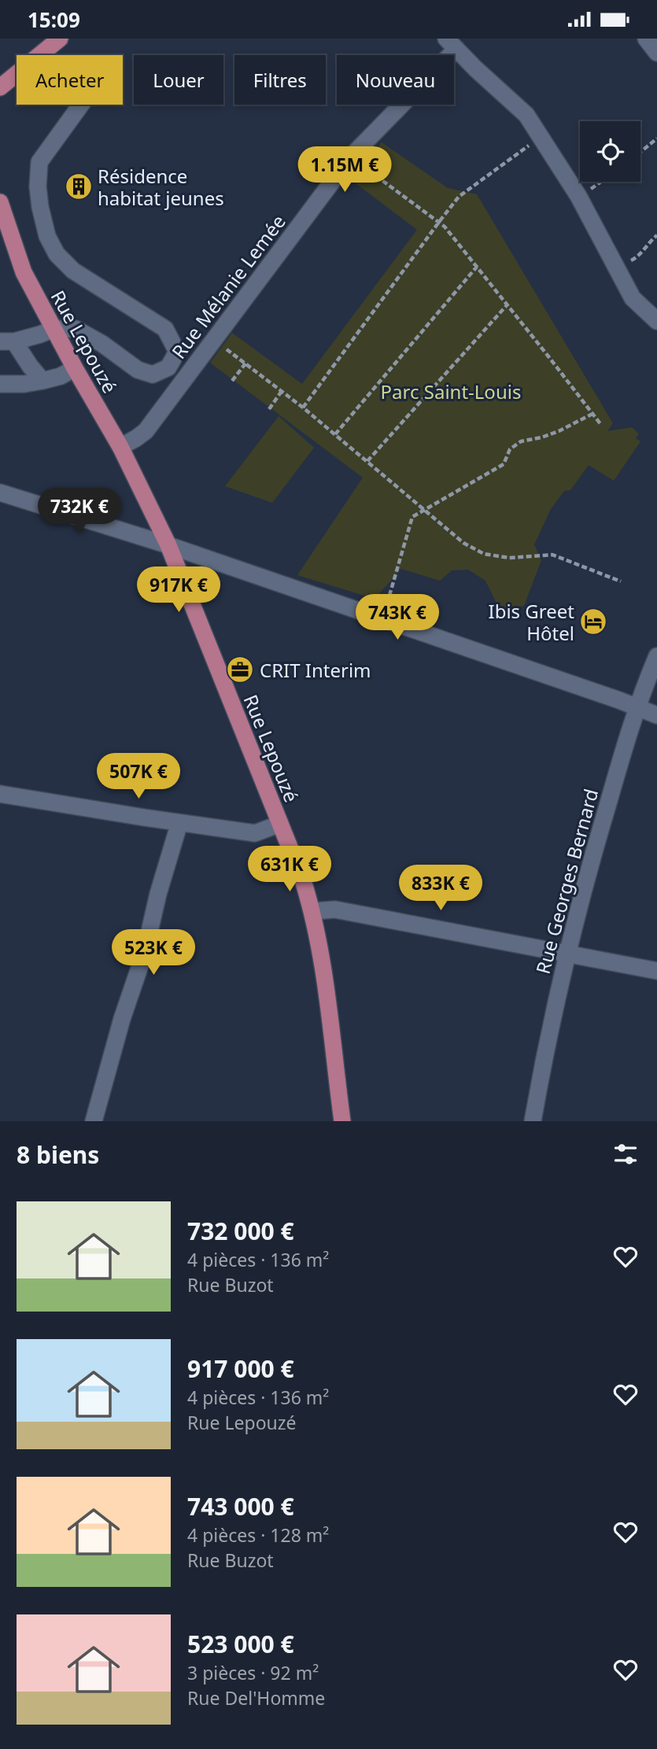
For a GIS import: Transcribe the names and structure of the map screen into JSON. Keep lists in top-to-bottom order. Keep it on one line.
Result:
{"streets":{"main road":["Rue Lepouzé"],"street":["Rue Mélanie Lemée","Rue Georges Bernard"]},"crossings":[["Rue Mélanie Lemée","Rue Lepouzé"]],"parks":["Parc Saint-Louis"],"places":{"building":["Résidence habitat jeunes"],"hotel":["Ibis Greet Hôtel"],"office":["CRIT Interim"]},"page":{"status":"15:09","chip":["Acheter","Louer","Filtres","Nouveau"],"price":["1.15M €","732K €","917K €","743K €","507K €","631K €","833K €","523K €"],"heading":"8 biens","list":[{"name":"732 000 €","note":"4 pièces · 136 m² · Rue Buzot"},{"name":"917 000 €","note":"4 pièces · 136 m² · Rue Lepouzé"},{"name":"743 000 €","note":"4 pièces · 128 m² · Rue Buzot"},{"name":"523 000 €","note":"3 pièces · 92 m² · Rue Del'Homme"}]}}
